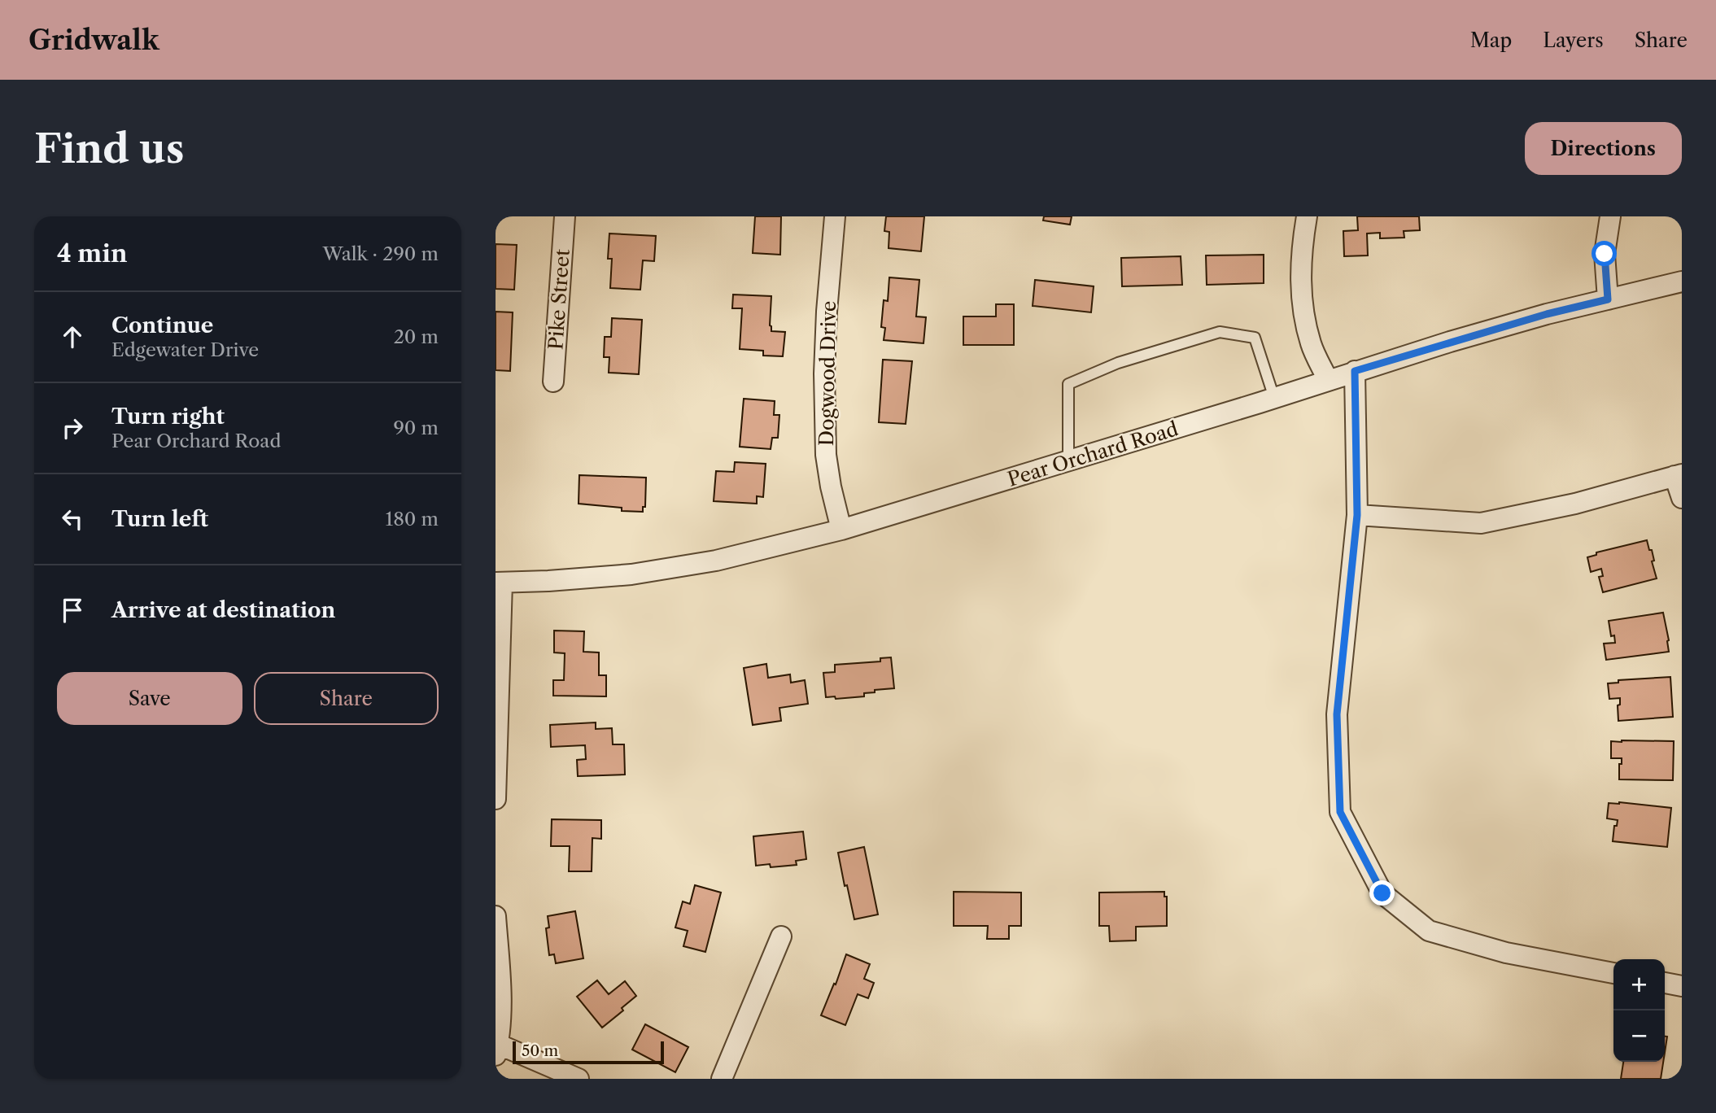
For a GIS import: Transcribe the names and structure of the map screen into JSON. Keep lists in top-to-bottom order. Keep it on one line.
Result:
{"streets":{"street":["Pike Street","Dogwood Drive","Pear Orchard Road"]},"crossings":[["Dogwood Drive","Pear Orchard Road"]],"scale_bar":"50 m","page":{"header":"Gridwalk","nav":["Map","Layers","Share"],"buttons":["Directions",["Save","Share"]],"title":"Find us","heading":["4 min","Walk · 290 m"],"list":[["Continue","Edgewater Drive","20 m"],["Turn right","Pear Orchard Road","90 m"],["Turn left","180 m"],"Arrive at destination"],"map_buttons":["+","−"],"scale":"50 m"}}
